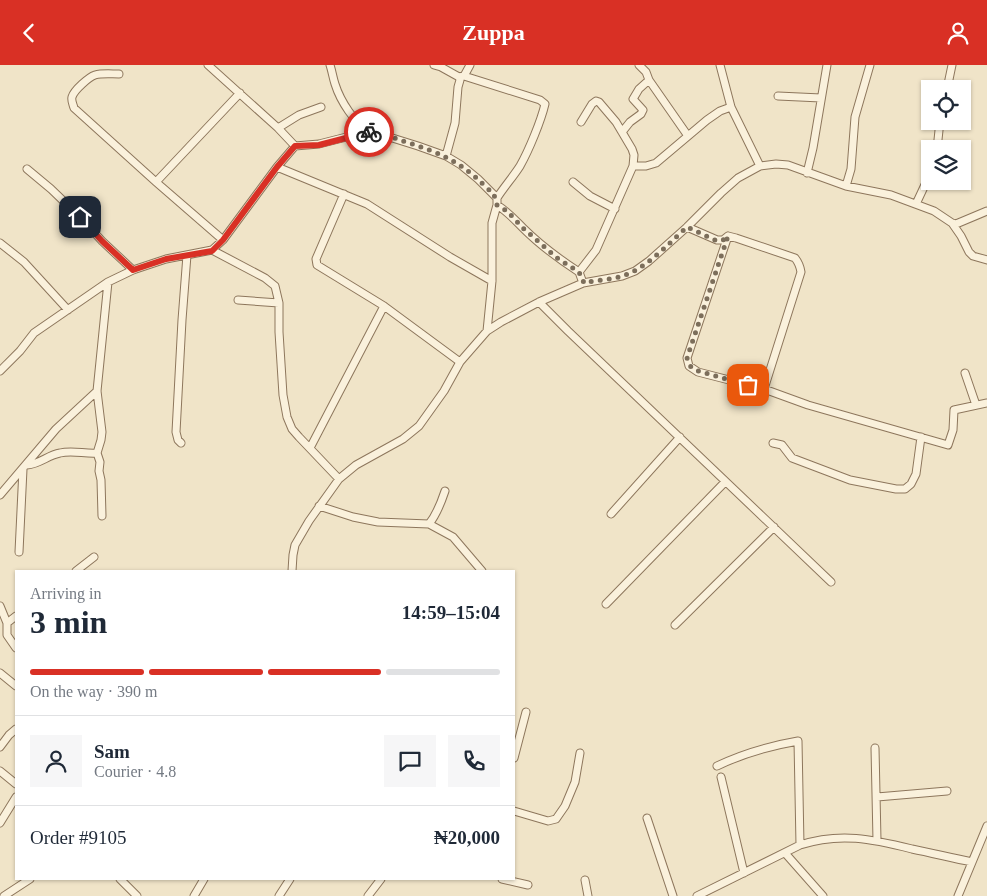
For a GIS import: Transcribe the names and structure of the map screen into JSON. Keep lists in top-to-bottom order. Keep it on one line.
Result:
{"page":{"header":"Zuppa","heading":["3 min","Arriving in","14:59–15:04"],"panel":["Sam","Courier · 4.8","Order #9105","₦20,000"],"bar":"On the way · 390 m"}}
